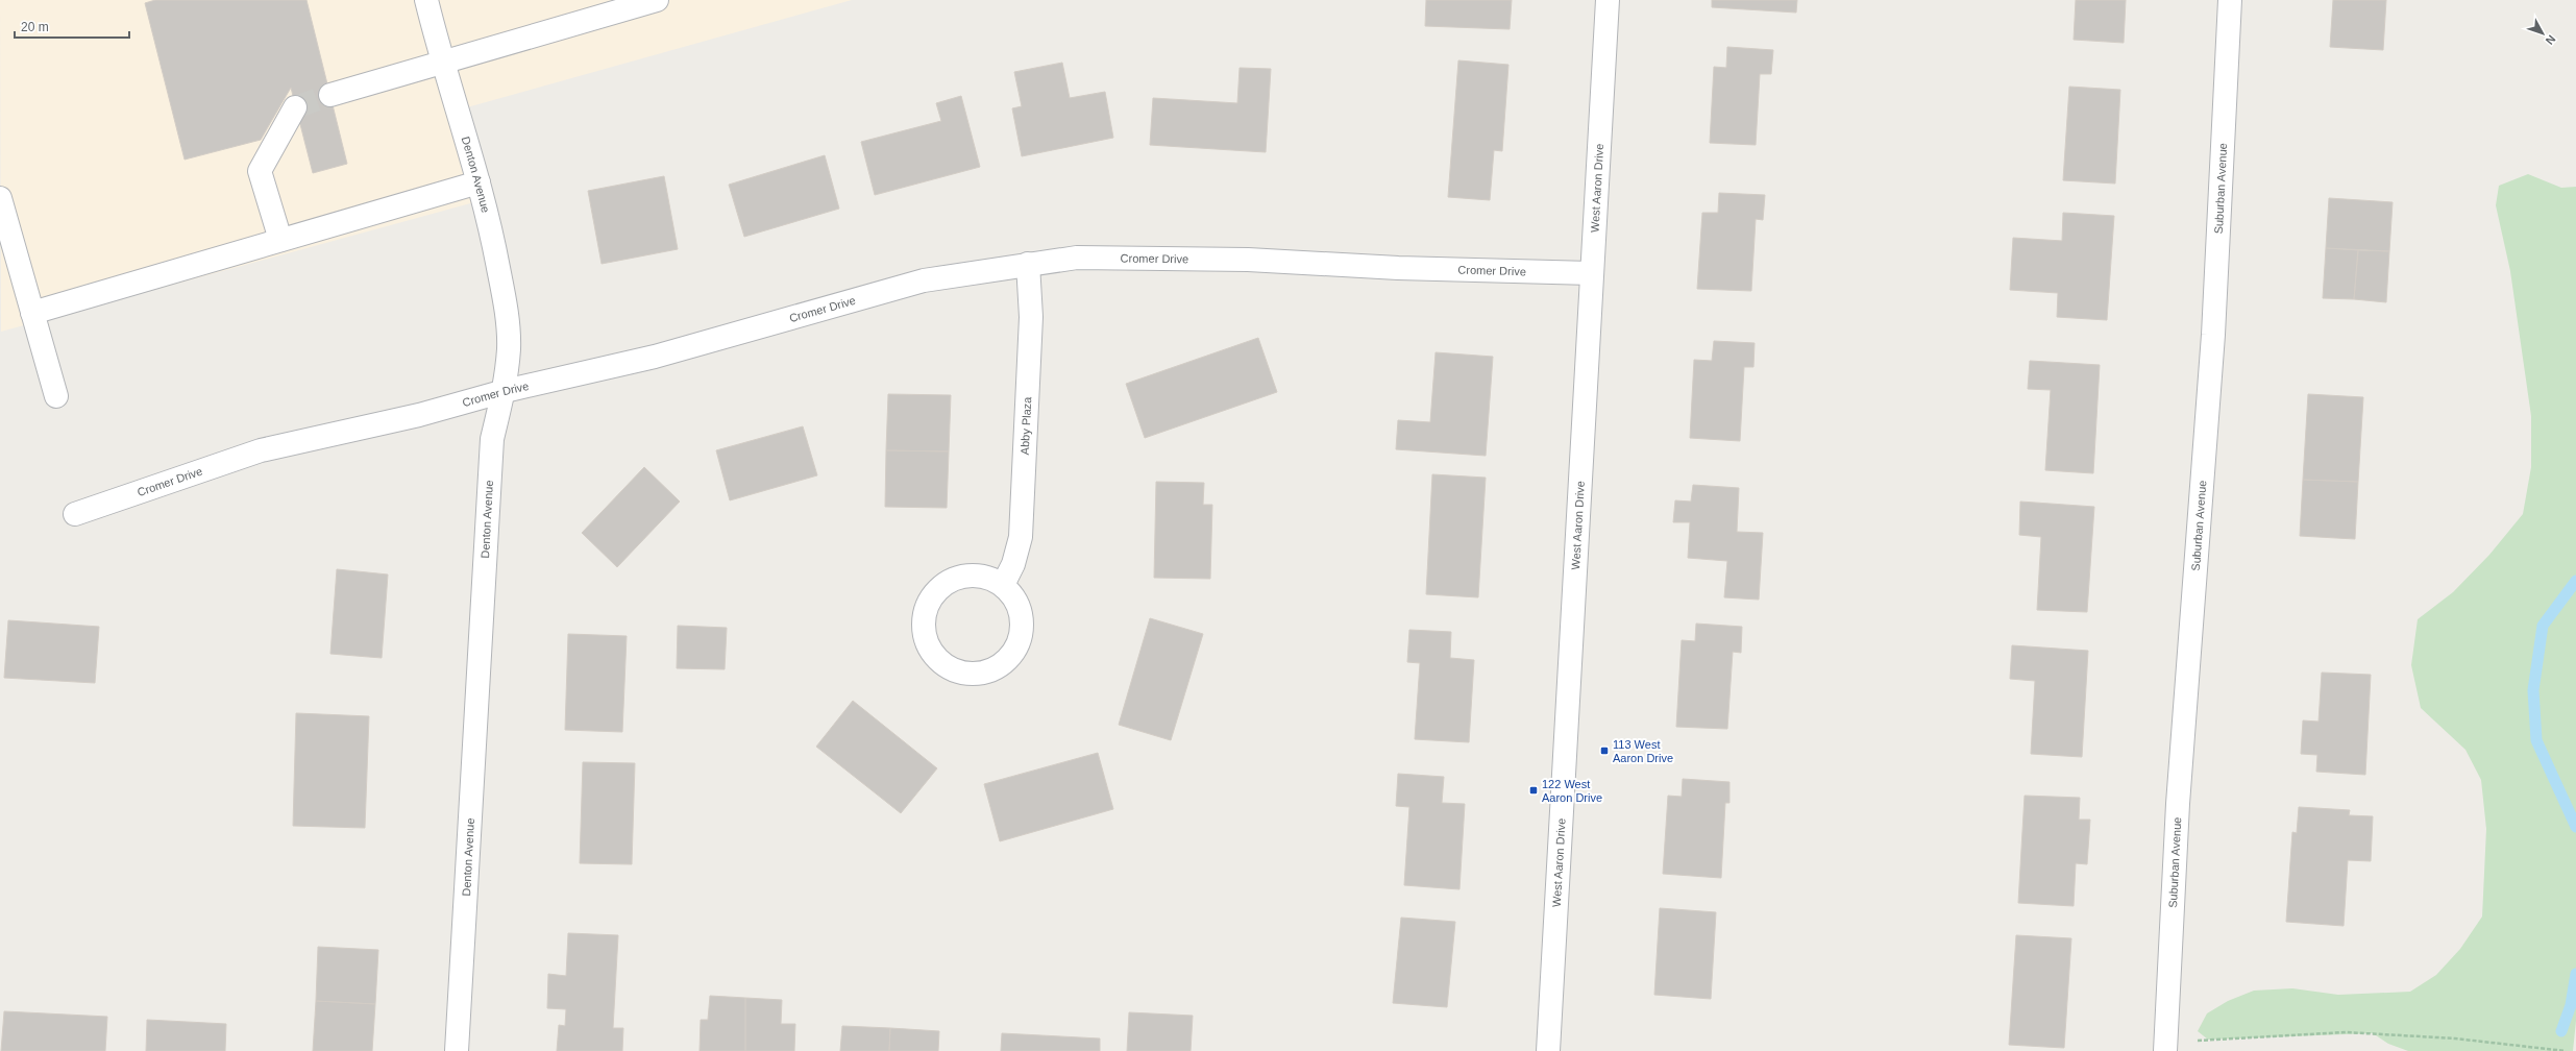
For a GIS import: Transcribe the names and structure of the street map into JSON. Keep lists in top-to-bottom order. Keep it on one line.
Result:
{"streets":{"street":["Denton Avenue","West Aaron Drive","Suburban Avenue","Cromer Drive","Abby Plaza"]},"crossings":[["Denton Avenue","Cromer Drive"],["West Aaron Drive","Cromer Drive"],["Cromer Drive","Abby Plaza"]],"places":{"transit":["113 West Aaron Drive","122 West Aaron Drive"]},"scale_bar":"20 m","north":"bottom right"}
